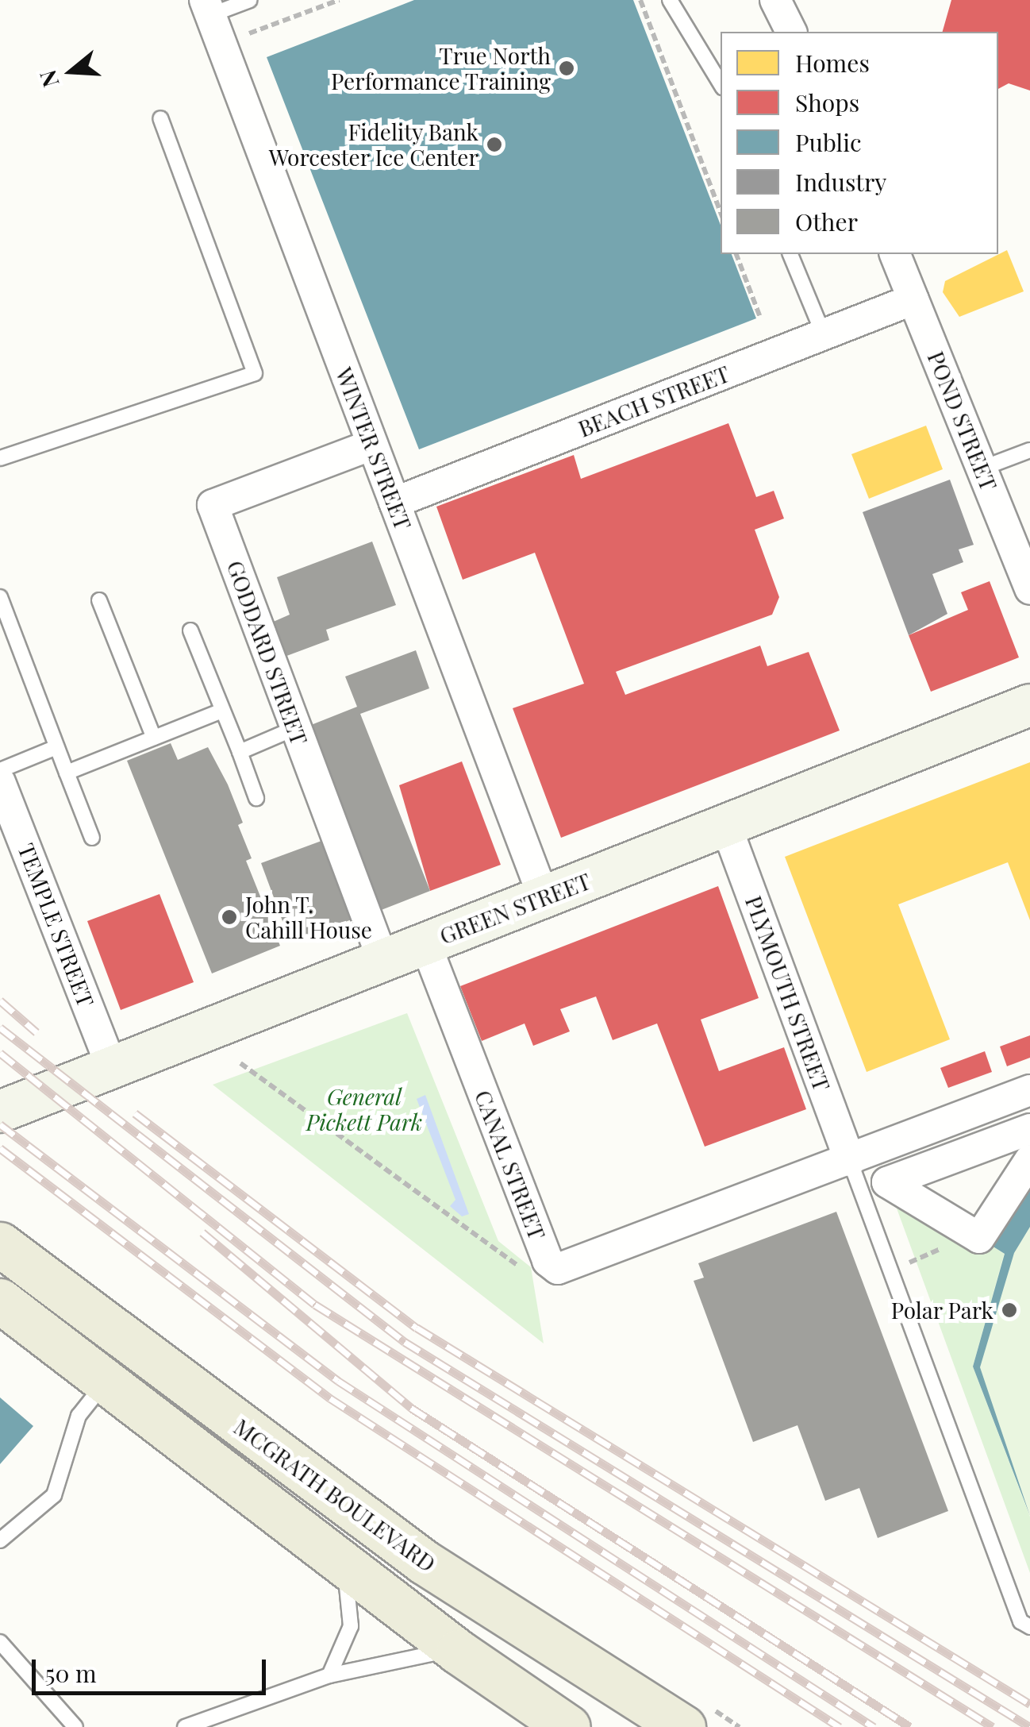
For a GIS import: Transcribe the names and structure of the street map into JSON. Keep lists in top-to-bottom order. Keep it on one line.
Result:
{"streets":{"main road":["GREEN STREET","MCGRATH BOULEVARD"],"street":["BEACH STREET","POND STREET","WINTER STREET","GODDARD STREET","TEMPLE STREET","PLYMOUTH STREET","CANAL STREET"]},"crossings":[["BEACH STREET","POND STREET"],["BEACH STREET","WINTER STREET"],["WINTER STREET","GODDARD STREET"],["WINTER STREET","GREEN STREET"],["GODDARD STREET","GREEN STREET"],["GREEN STREET","TEMPLE STREET"],["GREEN STREET","PLYMOUTH STREET"],["GREEN STREET","CANAL STREET"],["PLYMOUTH STREET","CANAL STREET"]],"parks":["General Pickett Park"],"places":["True North Performance Training","Fidelity Bank Worcester Ice Center","John T. Cahill House","Polar Park"],"legend":["Homes","Shops","Public","Industry","Other"],"scale_bar":"50 m","north":"left"}
